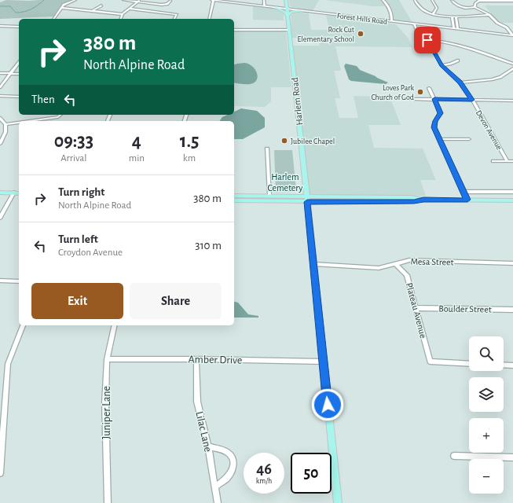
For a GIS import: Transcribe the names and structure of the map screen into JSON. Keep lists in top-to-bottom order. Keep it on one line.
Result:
{"streets":{"main road":["Harlem Road"],"street":["Forest Hills Road","Devon Avenue","Mesa Street","Boulder Street","Plateau Avenue","Amber Drive","Juniper Lane","Lilac Lane"]},"crossings":[["Forest Hills Road","Harlem Road"],["Forest Hills Road","Devon Avenue"],["Harlem Road","Mesa Street"],["Harlem Road","Amber Drive"],["Mesa Street","Plateau Avenue"],["Boulder Street","Plateau Avenue"],["Amber Drive","Juniper Lane"],["Amber Drive","Lilac Lane"]],"parks":["Harlem Cemetery"],"places":["Rock Cut Elementary School","Loves Park Church of God","Jubilee Chapel"],"page":{"turn":["380 m","North Alpine Road"],"then":"Then","eta":["09:33","Arrival","4","min","1.5","km"],"list":[{"name":"Turn right","note":"North Alpine Road","value":"380 m"},{"name":"Turn left","note":"Croydon Avenue","value":"310 m"}],"buttons":["Exit","Share"],"map_buttons":["+","−"],"speed":"46 km/h","limit":"50"}}
